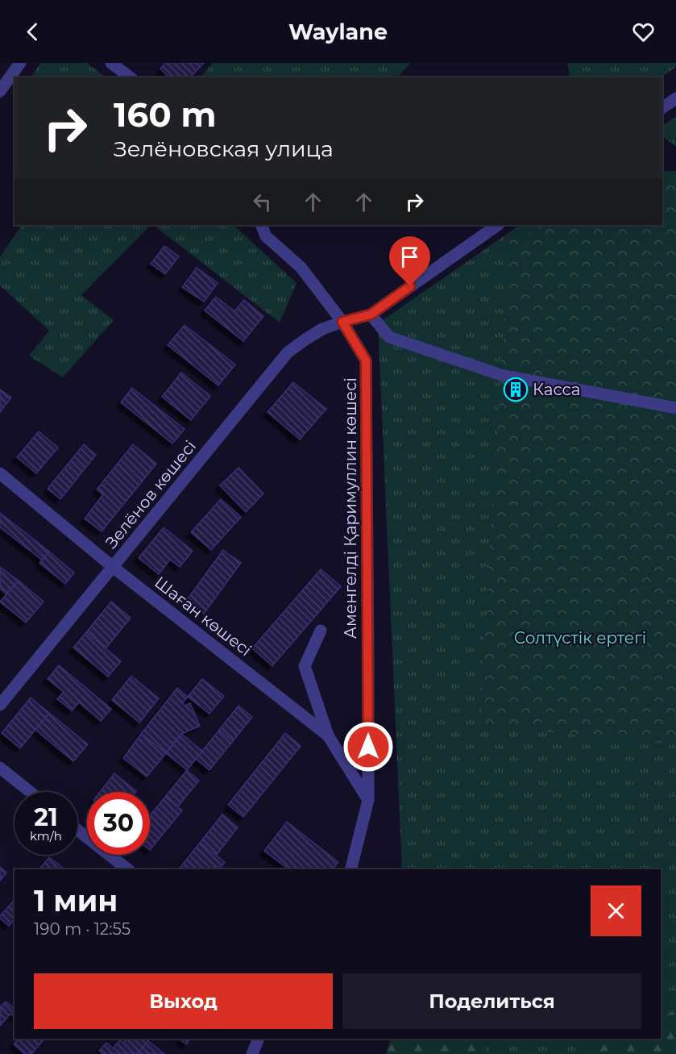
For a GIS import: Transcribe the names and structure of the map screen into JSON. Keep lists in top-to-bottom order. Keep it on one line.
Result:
{"streets":{"street":["Зелёнов көшесі","Аменгелді Қаримуллин көшесі","Шаған көшесі"]},"crossings":[["Зелёнов көшесі","Аменгелді Қаримуллин көшесі"],["Зелёнов көшесі","Шаған көшесі"],["Аменгелді Қаримуллин көшесі","Шаған көшесі"]],"parks":["Солтүстік ертегі"],"places":{"building":["Касса"]},"page":{"header":"Waylane","turn":["160 m","Зелёновская улица"],"speed":"21 km/h","limit":"30","heading":["1 мин","190 m · 12:55"],"buttons":["Выход","Поделиться"]}}
